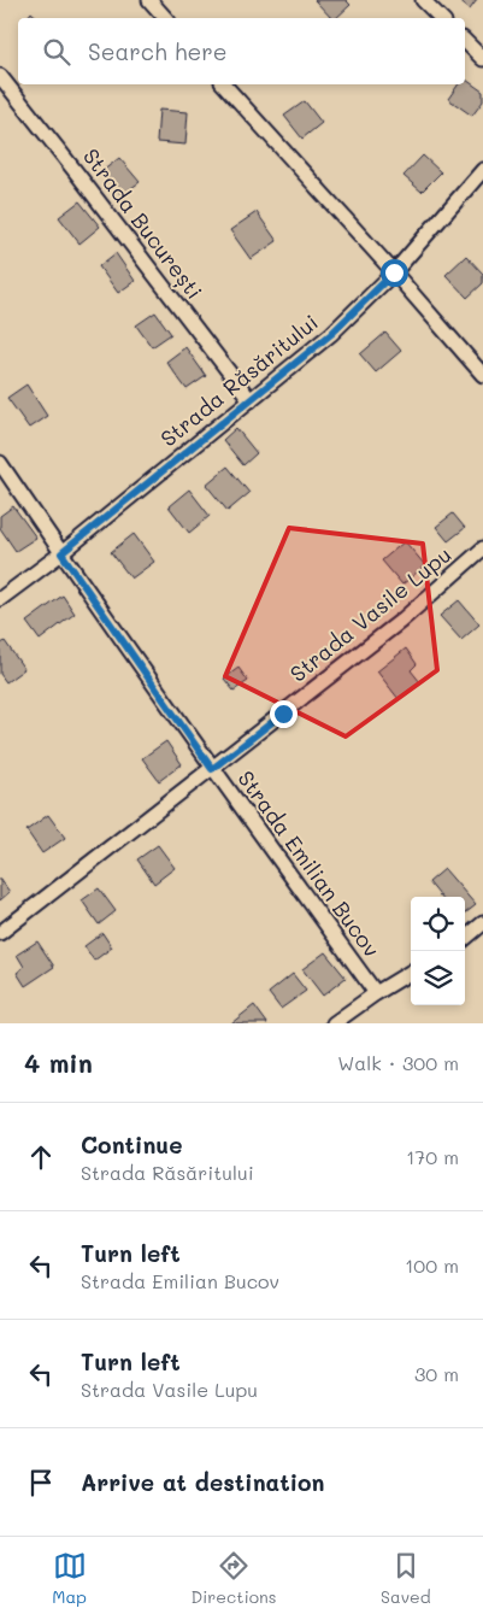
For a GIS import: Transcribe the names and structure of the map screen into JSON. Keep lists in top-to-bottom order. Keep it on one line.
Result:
{"streets":{"street":["Strada București","Strada Răsăritului","Strada Vasile Lupu","Strada Emilian Bucov"]},"crossings":[["Strada București","Strada Răsăritului"],["Strada Răsăritului","Strada Emilian Bucov"],["Strada Vasile Lupu","Strada Emilian Bucov"]],"page":{"search":"Search here","heading":["4 min","Walk · 300 m"],"list":[["Continue","Strada Răsăritului","170 m"],["Turn left","Strada Emilian Bucov","100 m"],["Turn left","Strada Vasile Lupu","30 m"],"Arrive at destination"],"nav":["Map","Directions","Saved"]}}
